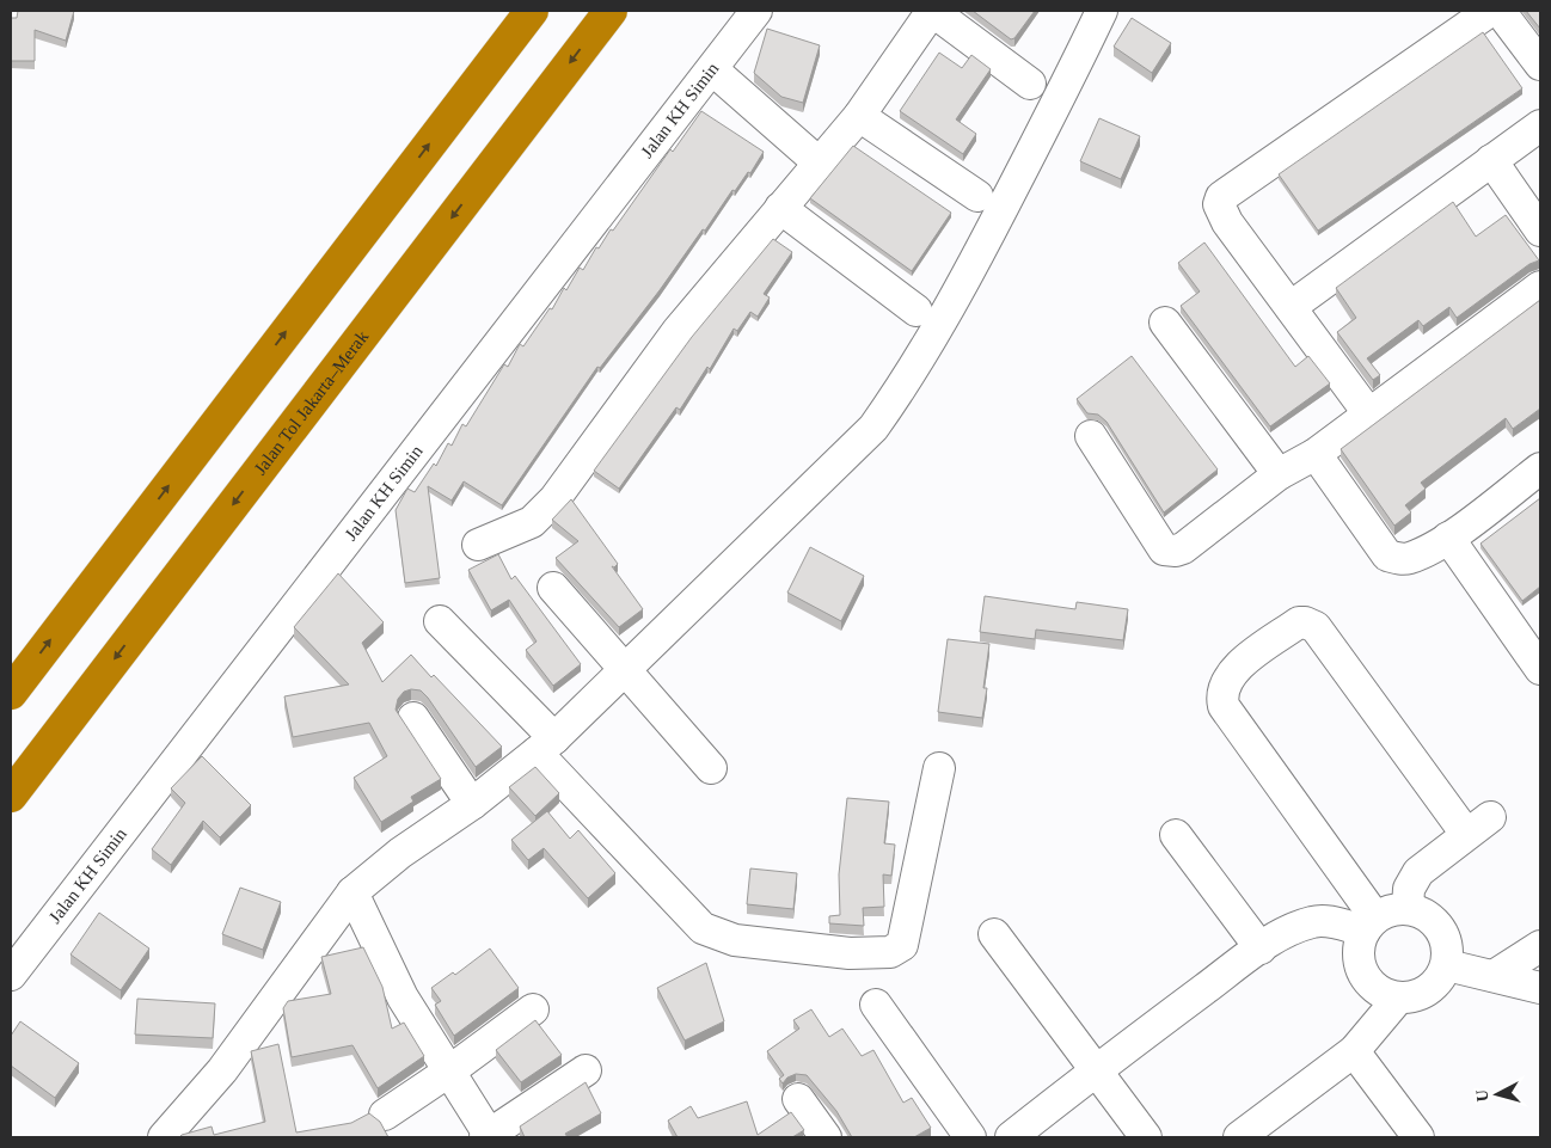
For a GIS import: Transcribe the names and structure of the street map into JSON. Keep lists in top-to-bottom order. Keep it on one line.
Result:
{"streets":{"highway":["Jalan Tol Jakarta–Merak"],"street":["Jalan KH Simin"]},"north":"left"}
